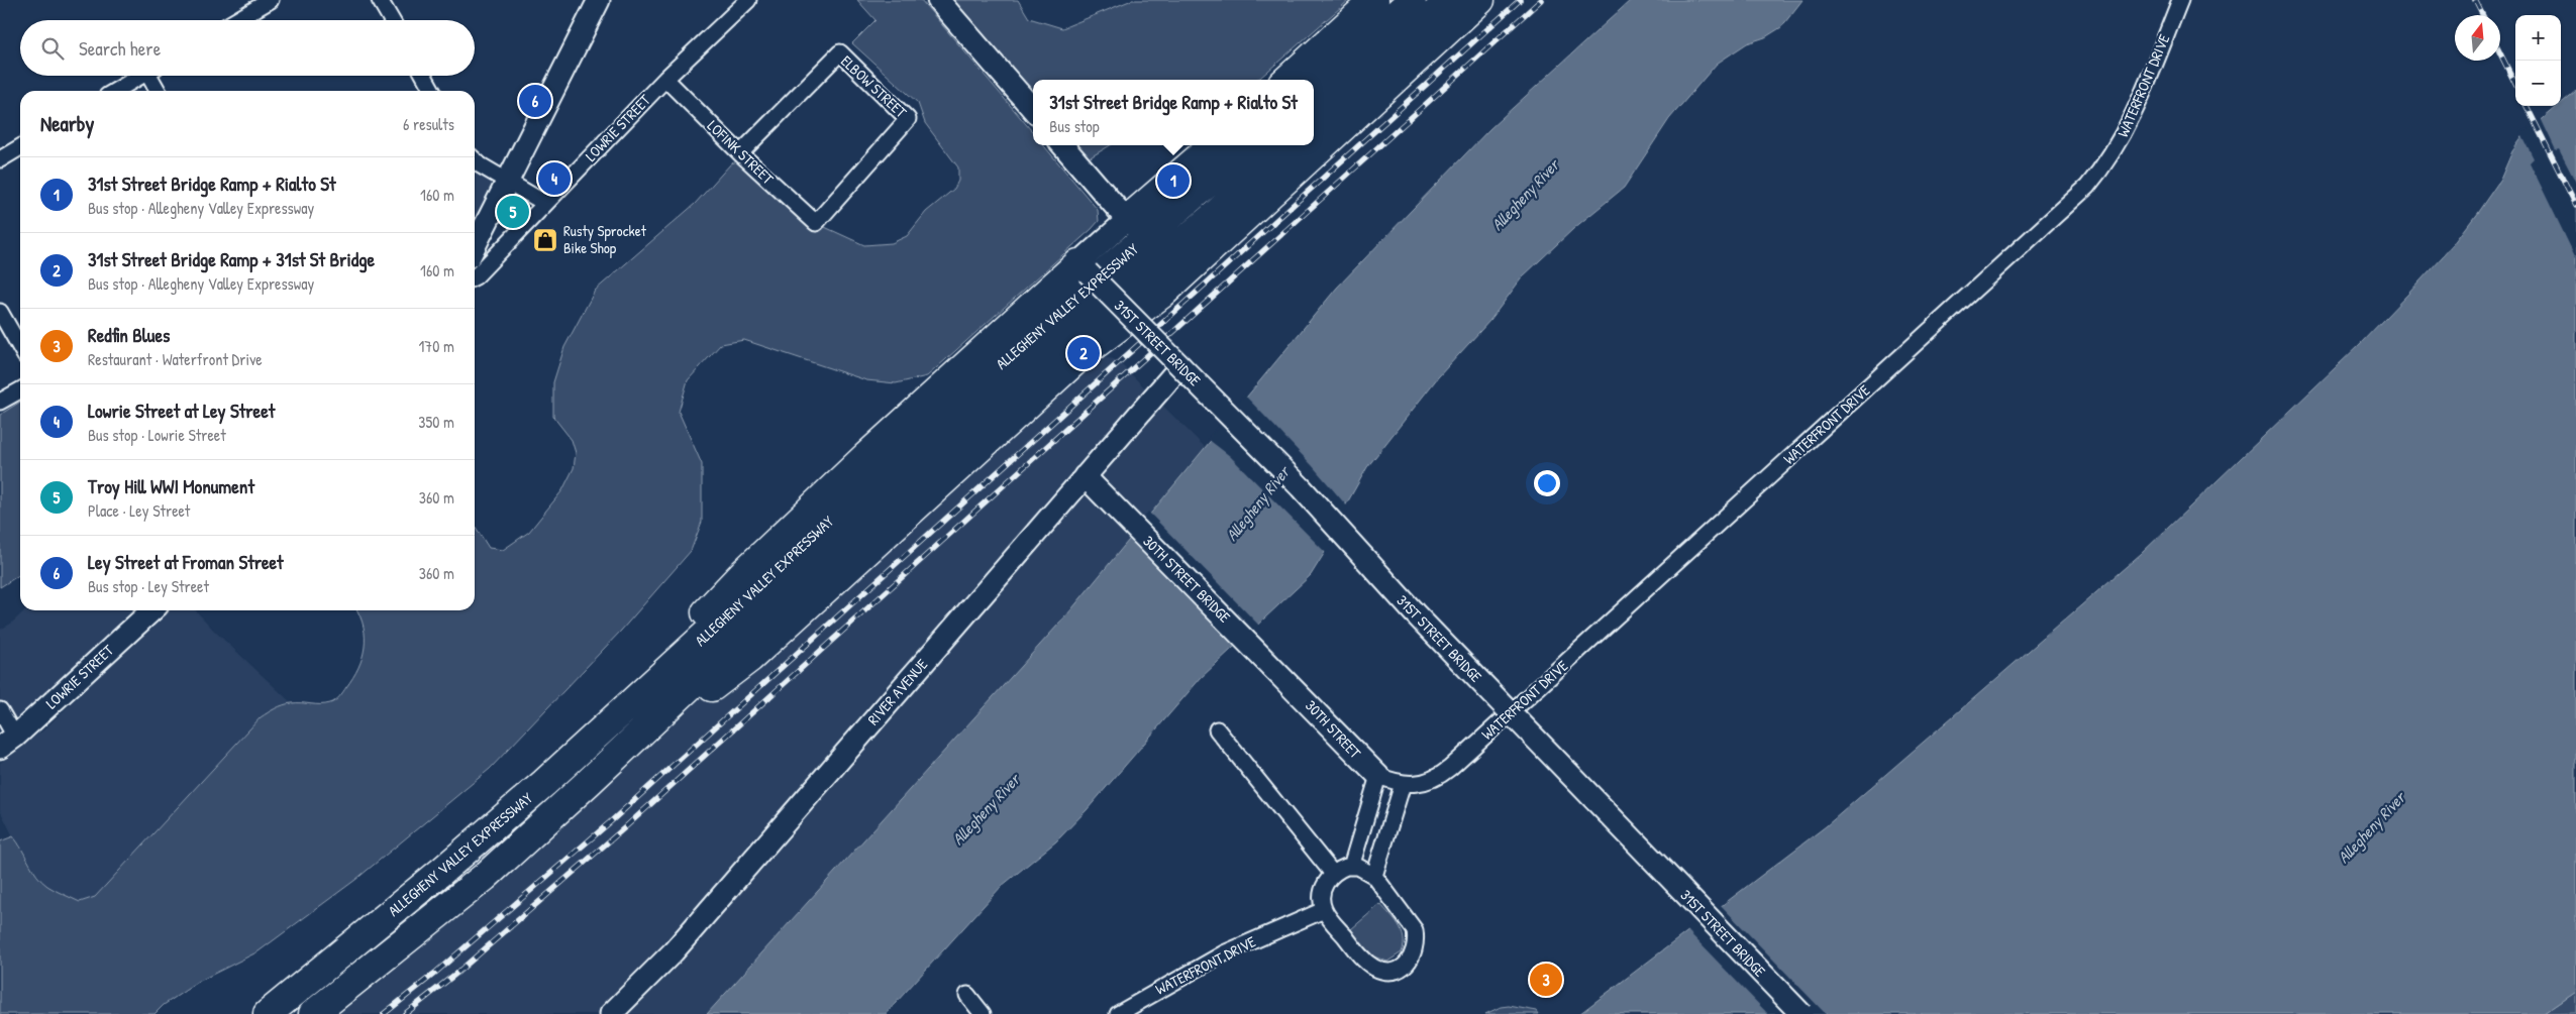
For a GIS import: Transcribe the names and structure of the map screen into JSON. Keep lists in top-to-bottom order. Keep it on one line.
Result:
{"streets":{"highway":["ALLEGHENY VALLEY EXPRESSWAY"],"street":["WATERFRONT DRIVE","ELBOW STREET","LOWRIE STREET","LOFINK STREET","31ST STREET BRIDGE","30TH STREET BRIDGE","RIVER AVENUE","30TH STREET"]},"crossings":[["WATERFRONT DRIVE","30TH STREET"],["ELBOW STREET","LOFINK STREET"],["LOWRIE STREET","LOFINK STREET"],["31ST STREET BRIDGE","RIVER AVENUE"],["30TH STREET BRIDGE","RIVER AVENUE"],["30TH STREET BRIDGE","30TH STREET"]],"water":["Allegheny River"],"places":{"shop":["Rusty Sprocket Bike Shop"]},"north":"top","page":{"map_buttons":["+","−"],"search":"Search here","popup":["31st Street Bridge Ramp + Rialto St","Bus stop"],"pins":["6","4","1","5","2","3"],"heading":["Nearby","6 results"],"list":[{"mark":"1","name":"31st Street Bridge Ramp + Rialto St","note":"Bus stop · Allegheny Valley Expressway","value":"160 m"},{"mark":"2","name":"31st Street Bridge Ramp + 31st St Bridge","note":"Bus stop · Allegheny Valley Expressway","value":"160 m"},{"mark":"3","name":"Redfin Blues","note":"Restaurant · Waterfront Drive","value":"170 m"},{"mark":"4","name":"Lowrie Street at Ley Street","note":"Bus stop · Lowrie Street","value":"350 m"},{"mark":"5","name":"Troy Hill WWI Monument","note":"Place · Ley Street","value":"360 m"},{"mark":"6","name":"Ley Street at Froman Street","note":"Bus stop · Ley Street","value":"360 m"}]}}
